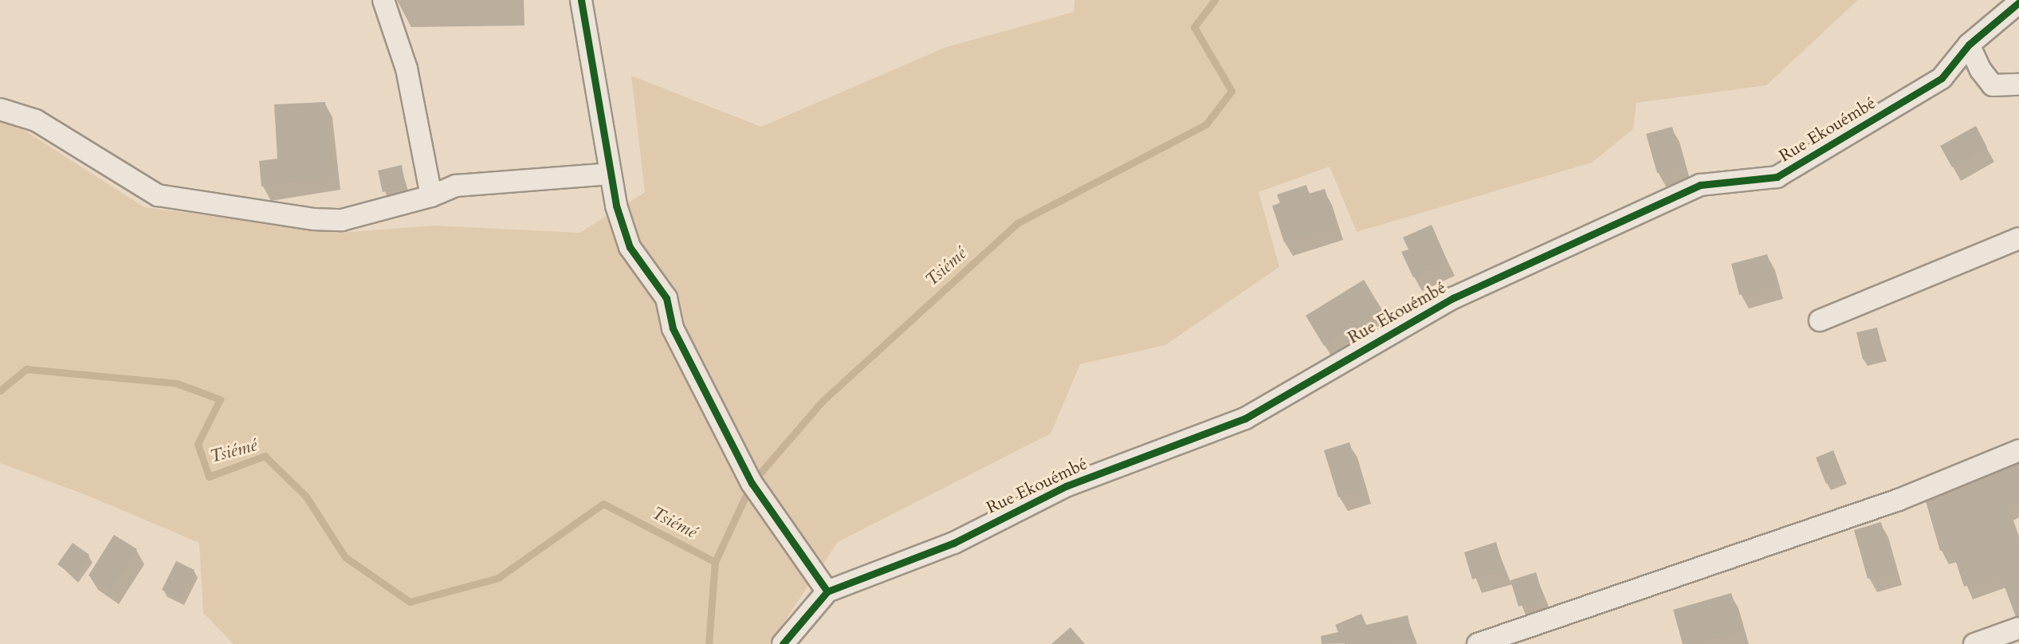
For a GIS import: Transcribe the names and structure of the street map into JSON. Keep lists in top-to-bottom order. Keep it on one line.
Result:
{"streets":{"street":["Rue Ekouémbé"]},"water":["Tsiémé"]}
